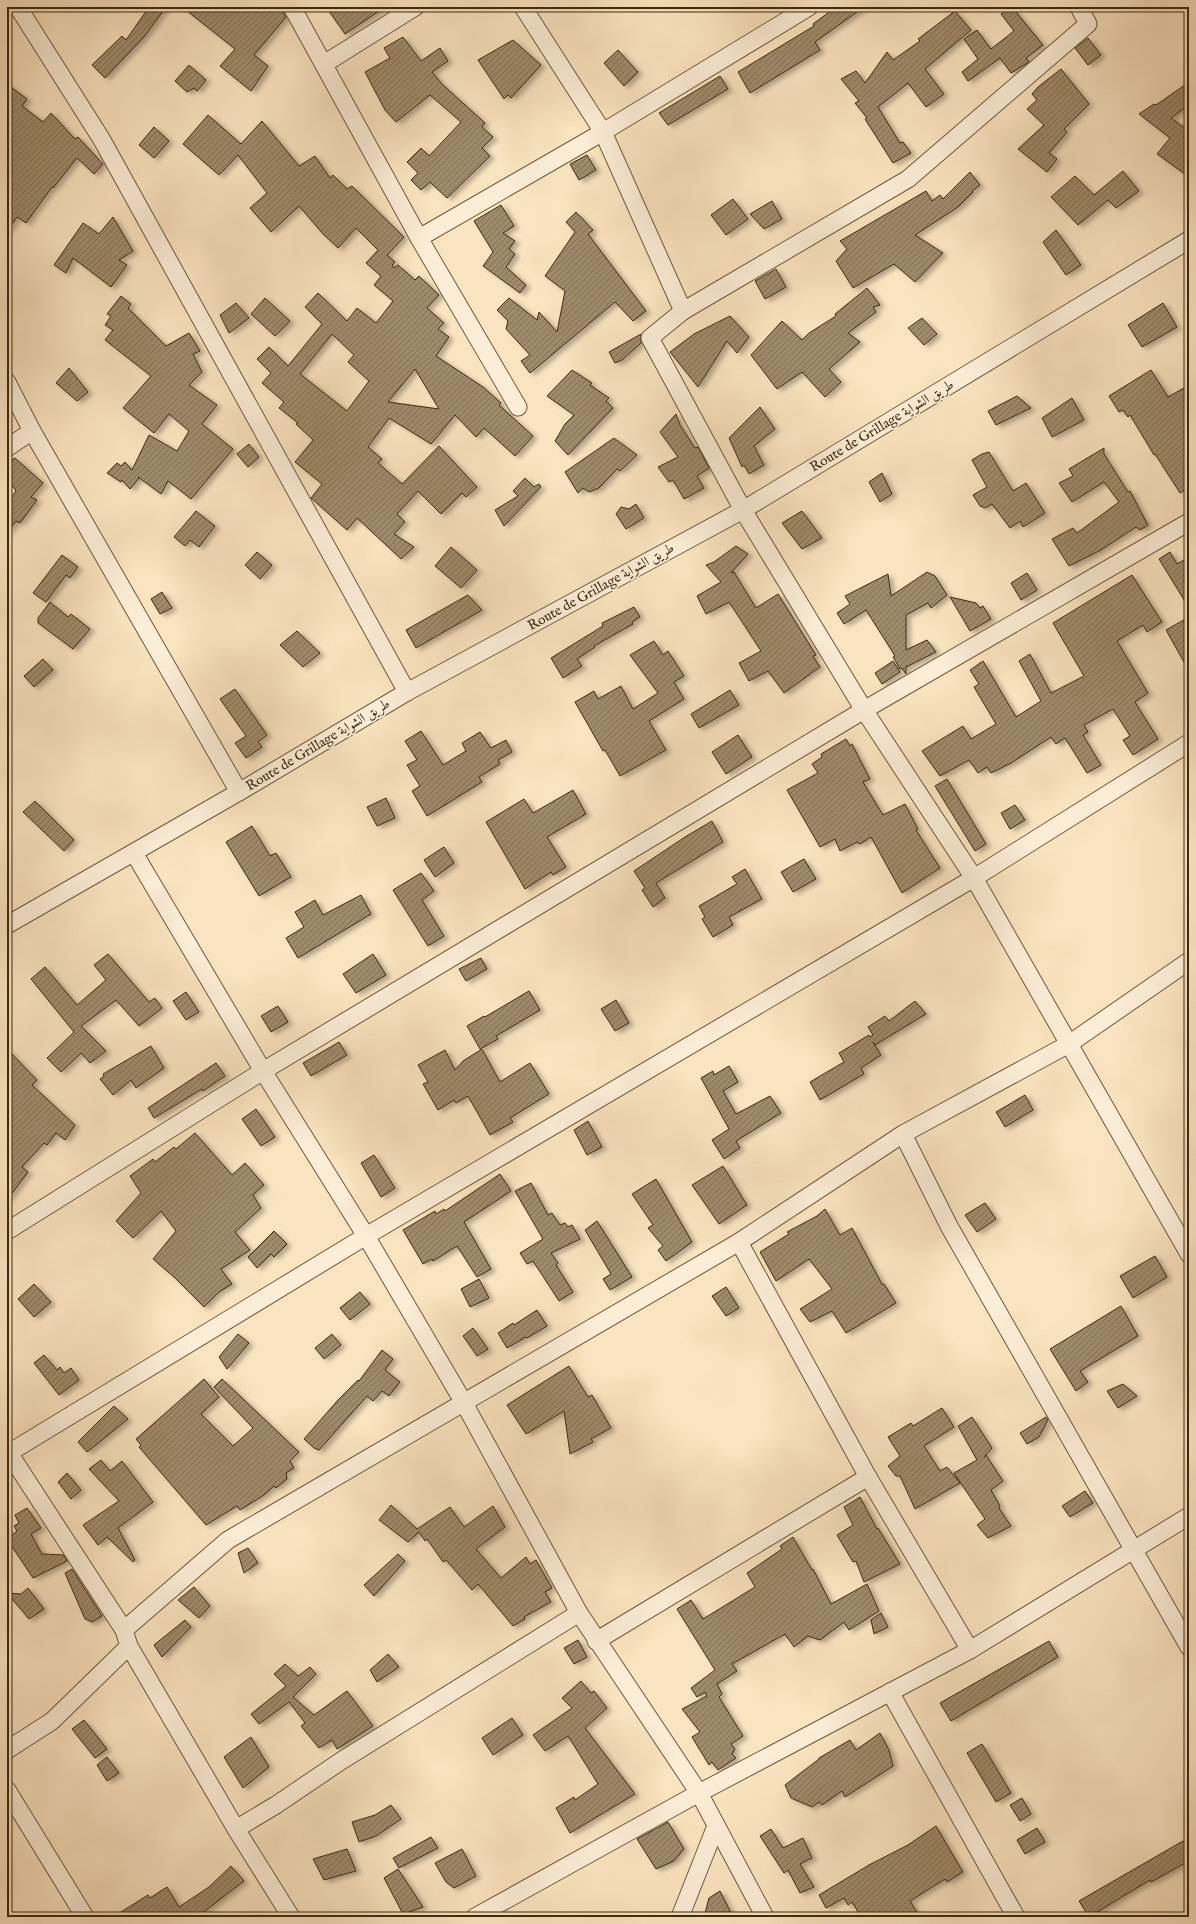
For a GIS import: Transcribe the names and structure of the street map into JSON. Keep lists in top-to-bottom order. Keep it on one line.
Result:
{"streets":{"street":["Route de Grillage طريق الشواية"]}}
